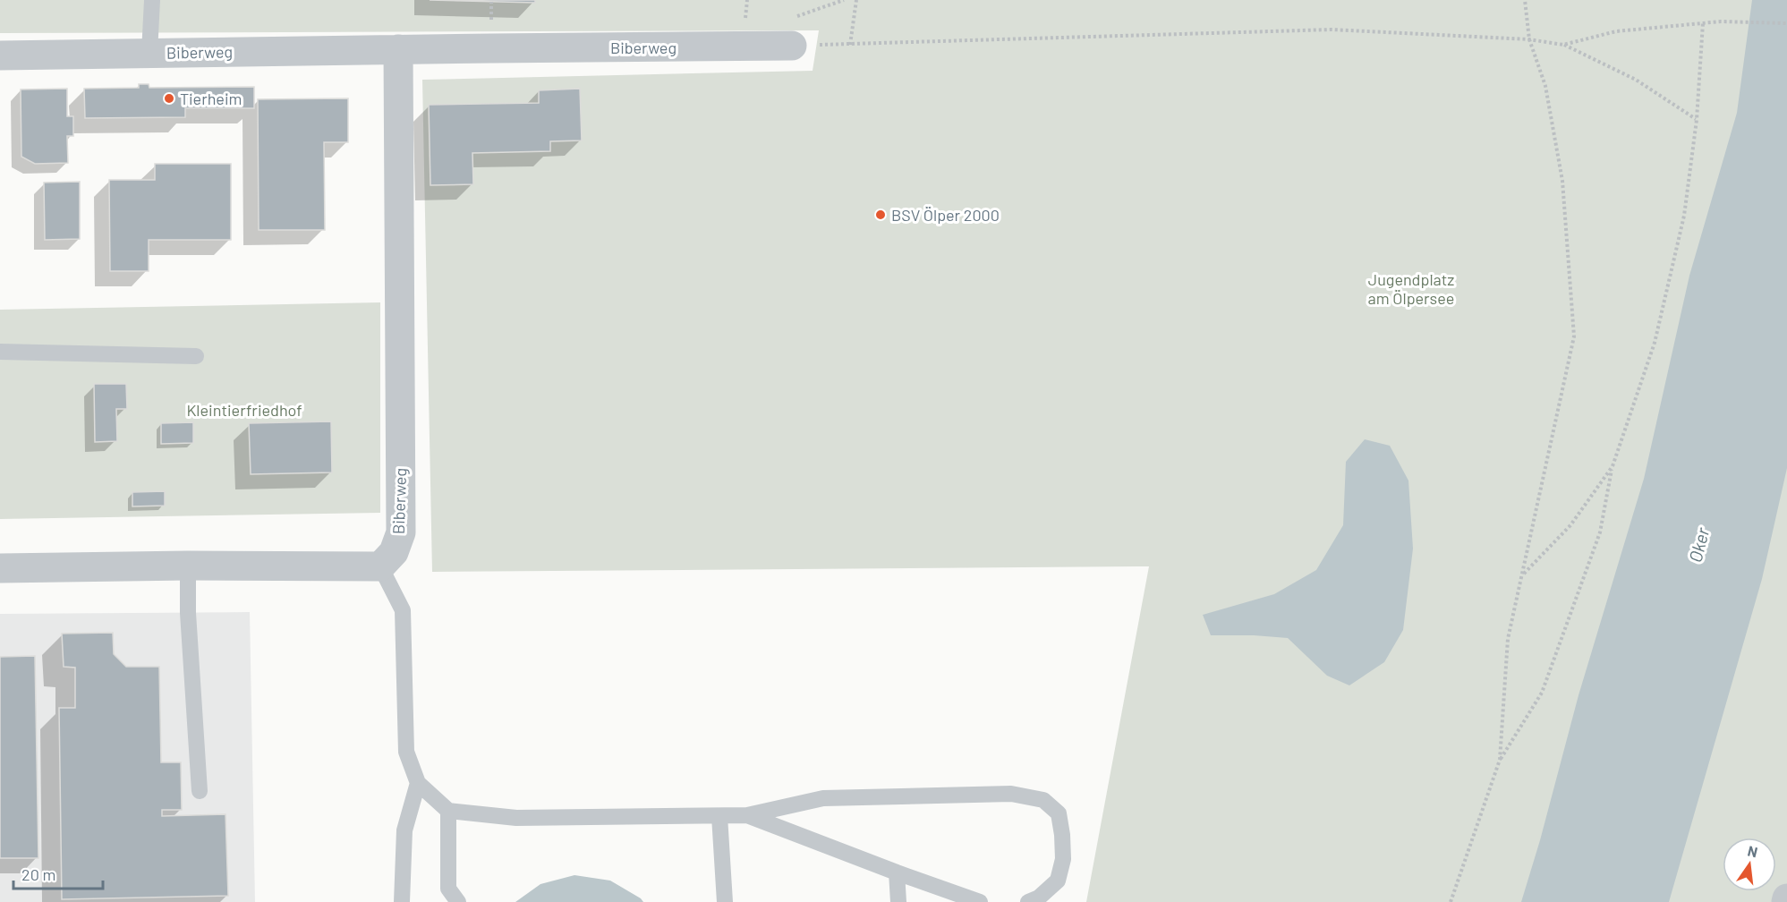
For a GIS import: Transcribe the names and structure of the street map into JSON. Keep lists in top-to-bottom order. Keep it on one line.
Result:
{"streets":{"street":["Biberweg"]},"water":["Oker"],"parks":["Jugendplatz am Ölpersee","Kleintierfriedhof"],"places":["Tierheim","BSV Ölper 2000"],"scale_bar":"20 m","north":"top"}
